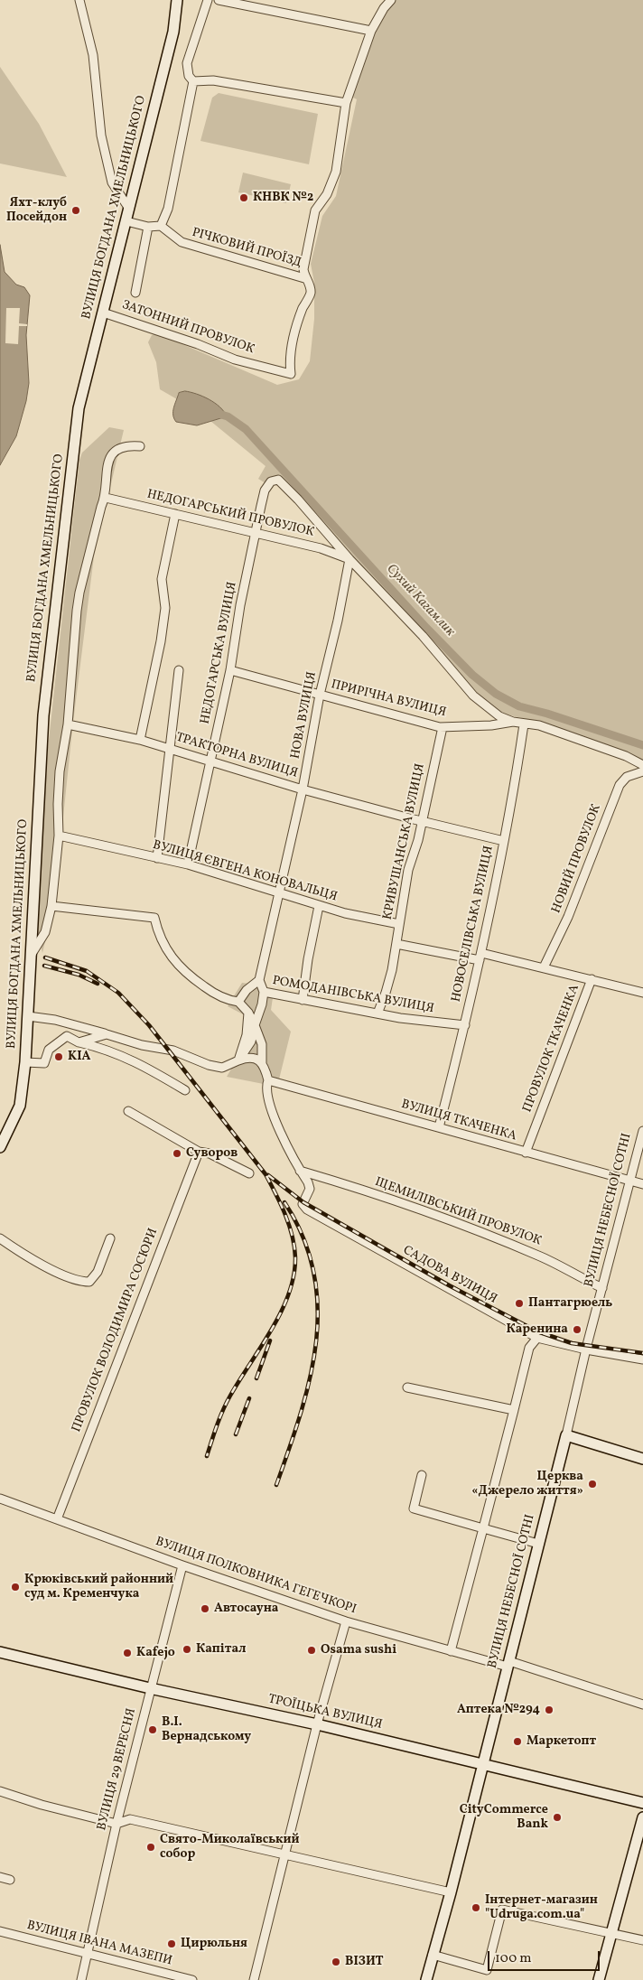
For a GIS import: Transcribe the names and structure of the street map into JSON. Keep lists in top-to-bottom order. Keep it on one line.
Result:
{"streets":{"main road":["ВУЛИЦЯ БОГДАНА ХМЕЛЬНИЦЬКОГО","ВУЛИЦЯ НЕБЕСНОЇ СОТНІ","ТРОЇЦЬКА ВУЛИЦЯ"],"street":["РІЧКОВИЙ ПРОЇЗД","ЗАТОННИЙ ПРОВУЛОК","НЕДОГАРСЬКИЙ ПРОВУЛОК","НЕДОГАРСЬКА ВУЛИЦЯ","ПРИРІЧНА ВУЛИЦЯ","НОВА ВУЛИЦЯ","ТРАКТОРНА ВУЛИЦЯ","КРИВУШАНСЬКА ВУЛИЦЯ","НОВИЙ ПРОВУЛОК","ВУЛИЦЯ ЄВГЕНА КОНОВАЛЬЦЯ","НОВОСЕЛІВСЬКА ВУЛИЦЯ","РОМОДАНІВСЬКА ВУЛИЦЯ","ПРОВУЛОК ТКАЧЕНКА","ВУЛИЦЯ ТКАЧЕНКА","ЩЕМИЛІВСЬКИЙ ПРОВУЛОК","САДОВА ВУЛИЦЯ","ПРОВУЛОК ВОЛОДИМИРА СОСЮРИ","ВУЛИЦЯ ПОЛКОВНИКА ГЕГЕЧКОРІ","ВУЛИЦЯ 29 ВЕРЕСНЯ","ВУЛИЦЯ ІВАНА МАЗЕПИ"]},"crossings":[["ВУЛИЦЯ БОГДАНА ХМЕЛЬНИЦЬКОГО","ЗАТОННИЙ ПРОВУЛОК"],["РІЧКОВИЙ ПРОЇЗД","ЗАТОННИЙ ПРОВУЛОК"],["НЕДОГАРСЬКИЙ ПРОВУЛОК","НЕДОГАРСЬКА ВУЛИЦЯ"],["НЕДОГАРСЬКИЙ ПРОВУЛОК","НОВА ВУЛИЦЯ"],["НЕДОГАРСЬКА ВУЛИЦЯ","ПРИРІЧНА ВУЛИЦЯ"],["НЕДОГАРСЬКА ВУЛИЦЯ","НОВА ВУЛИЦЯ"],["НЕДОГАРСЬКА ВУЛИЦЯ","ТРАКТОРНА ВУЛИЦЯ"],["НЕДОГАРСЬКА ВУЛИЦЯ","ВУЛИЦЯ ЄВГЕНА КОНОВАЛЬЦЯ"],["ПРИРІЧНА ВУЛИЦЯ","НОВА ВУЛИЦЯ"],["ПРИРІЧНА ВУЛИЦЯ","КРИВУШАНСЬКА ВУЛИЦЯ"],["ПРИРІЧНА ВУЛИЦЯ","НОВОСЕЛІВСЬКА ВУЛИЦЯ"],["НОВА ВУЛИЦЯ","ТРАКТОРНА ВУЛИЦЯ"],["НОВА ВУЛИЦЯ","ВУЛИЦЯ ЄВГЕНА КОНОВАЛЬЦЯ"],["ТРАКТОРНА ВУЛИЦЯ","КРИВУШАНСЬКА ВУЛИЦЯ"],["ТРАКТОРНА ВУЛИЦЯ","НОВОСЕЛІВСЬКА ВУЛИЦЯ"],["КРИВУШАНСЬКА ВУЛИЦЯ","ВУЛИЦЯ ЄВГЕНА КОНОВАЛЬЦЯ"],["КРИВУШАНСЬКА ВУЛИЦЯ","РОМОДАНІВСЬКА ВУЛИЦЯ"],["НОВОСЕЛІВСЬКА ВУЛИЦЯ","РОМОДАНІВСЬКА ВУЛИЦЯ"],["НОВОСЕЛІВСЬКА ВУЛИЦЯ","ВУЛИЦЯ ТКАЧЕНКА"],["ПРОВУЛОК ТКАЧЕНКА","ВУЛИЦЯ ТКАЧЕНКА"],["ВУЛИЦЯ ТКАЧЕНКА","ВУЛИЦЯ НЕБЕСНОЇ СОТНІ"],["ВУЛИЦЯ НЕБЕСНОЇ СОТНІ","ЩЕМИЛІВСЬКИЙ ПРОВУЛОК"],["ВУЛИЦЯ НЕБЕСНОЇ СОТНІ","САДОВА ВУЛИЦЯ"],["ВУЛИЦЯ НЕБЕСНОЇ СОТНІ","ВУЛИЦЯ ПОЛКОВНИКА ГЕГЕЧКОРІ"],["ВУЛИЦЯ НЕБЕСНОЇ СОТНІ","ТРОЇЦЬКА ВУЛИЦЯ"],["ЩЕМИЛІВСЬКИЙ ПРОВУЛОК","САДОВА ВУЛИЦЯ"],["ПРОВУЛОК ВОЛОДИМИРА СОСЮРИ","ВУЛИЦЯ ПОЛКОВНИКА ГЕГЕЧКОРІ"],["ВУЛИЦЯ ПОЛКОВНИКА ГЕГЕЧКОРІ","ВУЛИЦЯ 29 ВЕРЕСНЯ"],["ТРОЇЦЬКА ВУЛИЦЯ","ВУЛИЦЯ 29 ВЕРЕСНЯ"],["ВУЛИЦЯ 29 ВЕРЕСНЯ","ВУЛИЦЯ ІВАНА МАЗЕПИ"]],"water":["Сухий Кагамлик"],"places":["КНВК №2","Яхт-клуб Посейдон","KIA","Суворов","Пантагрюель","Каренина","Церква «Джерело життя»","Крюківський районний суд м. Кременчука","Автосауна","Капітал","Osama sushi","Kafejo","Аптека №294","В.І. Вернадському","Маркетопт","CityCommerce Bank","Свято-Миколаївський собор","Iнтернет-магазин \"Udruga.com.ua\"","Цирюльня","ВІЗИТ"],"scale_bar":"100 m"}
